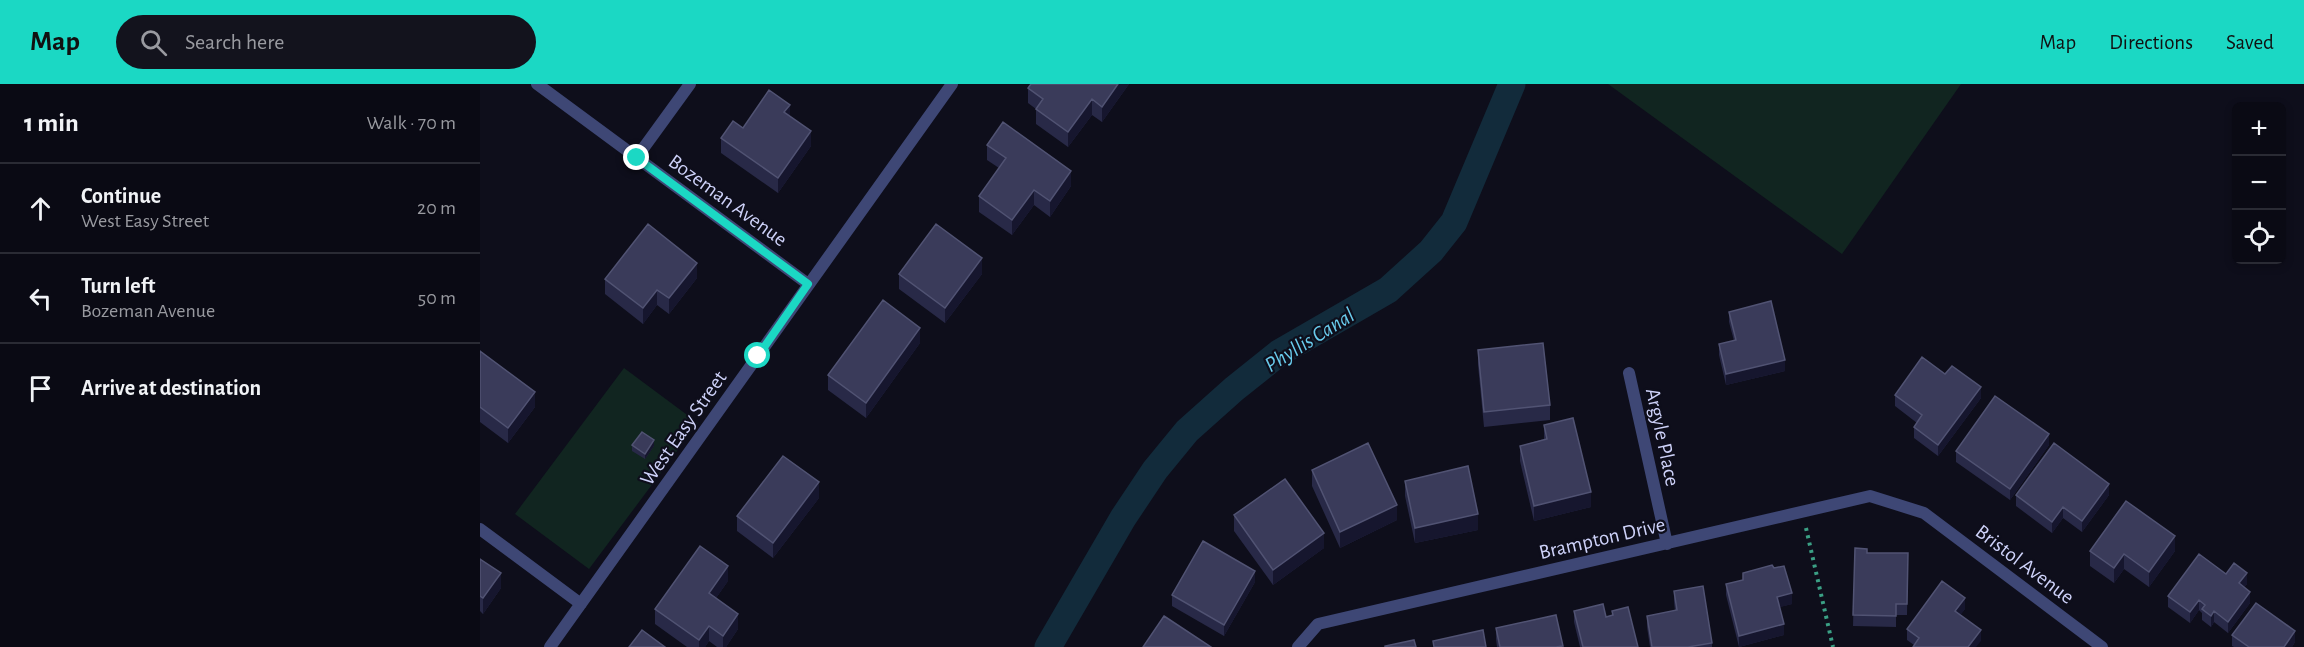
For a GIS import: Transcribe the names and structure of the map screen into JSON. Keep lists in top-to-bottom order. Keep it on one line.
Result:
{"streets":{"street":["Bozeman Avenue","West Easy Street","Argyle Place","Brampton Drive","Bristol Avenue"]},"crossings":[["Bozeman Avenue","West Easy Street"],["Argyle Place","Brampton Drive"],["Brampton Drive","Bristol Avenue"]],"water":["Phyllis Canal"],"page":{"header":"Map","search":"Search here","nav":["Map","Directions","Saved"],"heading":["1 min","Walk · 70 m"],"map_buttons":["+","−"],"list":[["Continue","West Easy Street","20 m"],["Turn left","Bozeman Avenue","50 m"],"Arrive at destination"]}}
